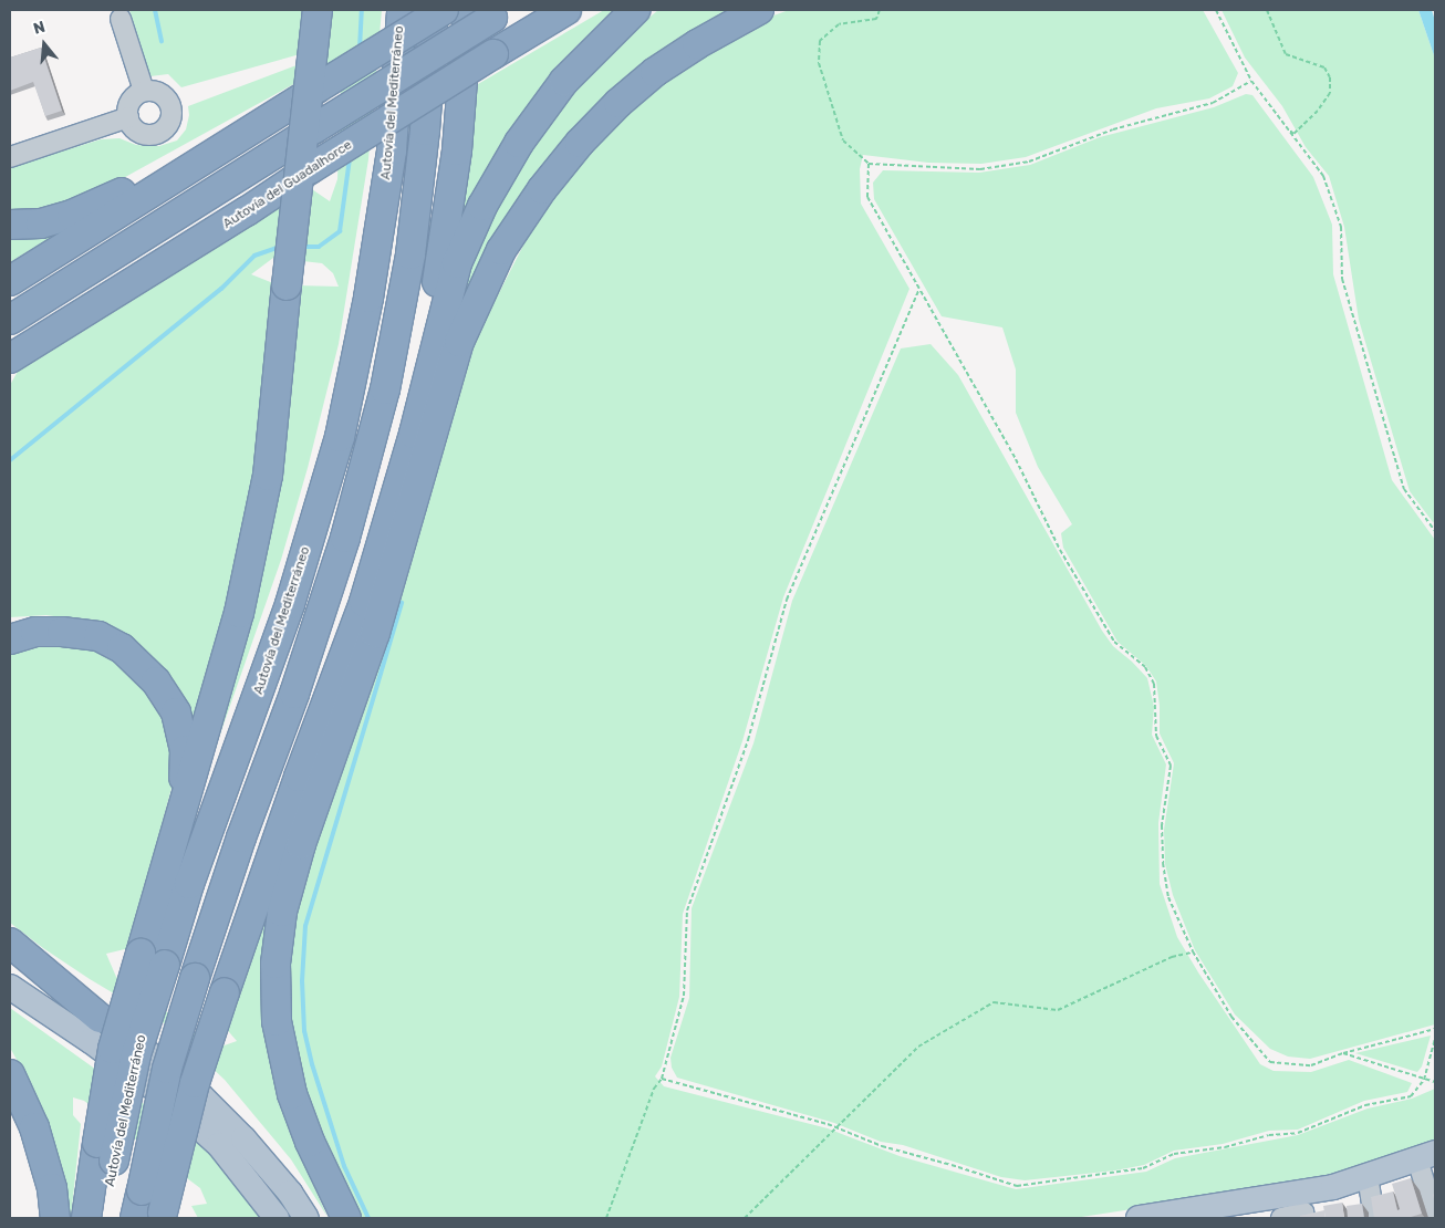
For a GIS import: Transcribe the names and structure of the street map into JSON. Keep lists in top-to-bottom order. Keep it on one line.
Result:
{"streets":{"highway":["Autovía del Mediterráneo","Autovía del Guadalhorce"]},"north":"top"}
